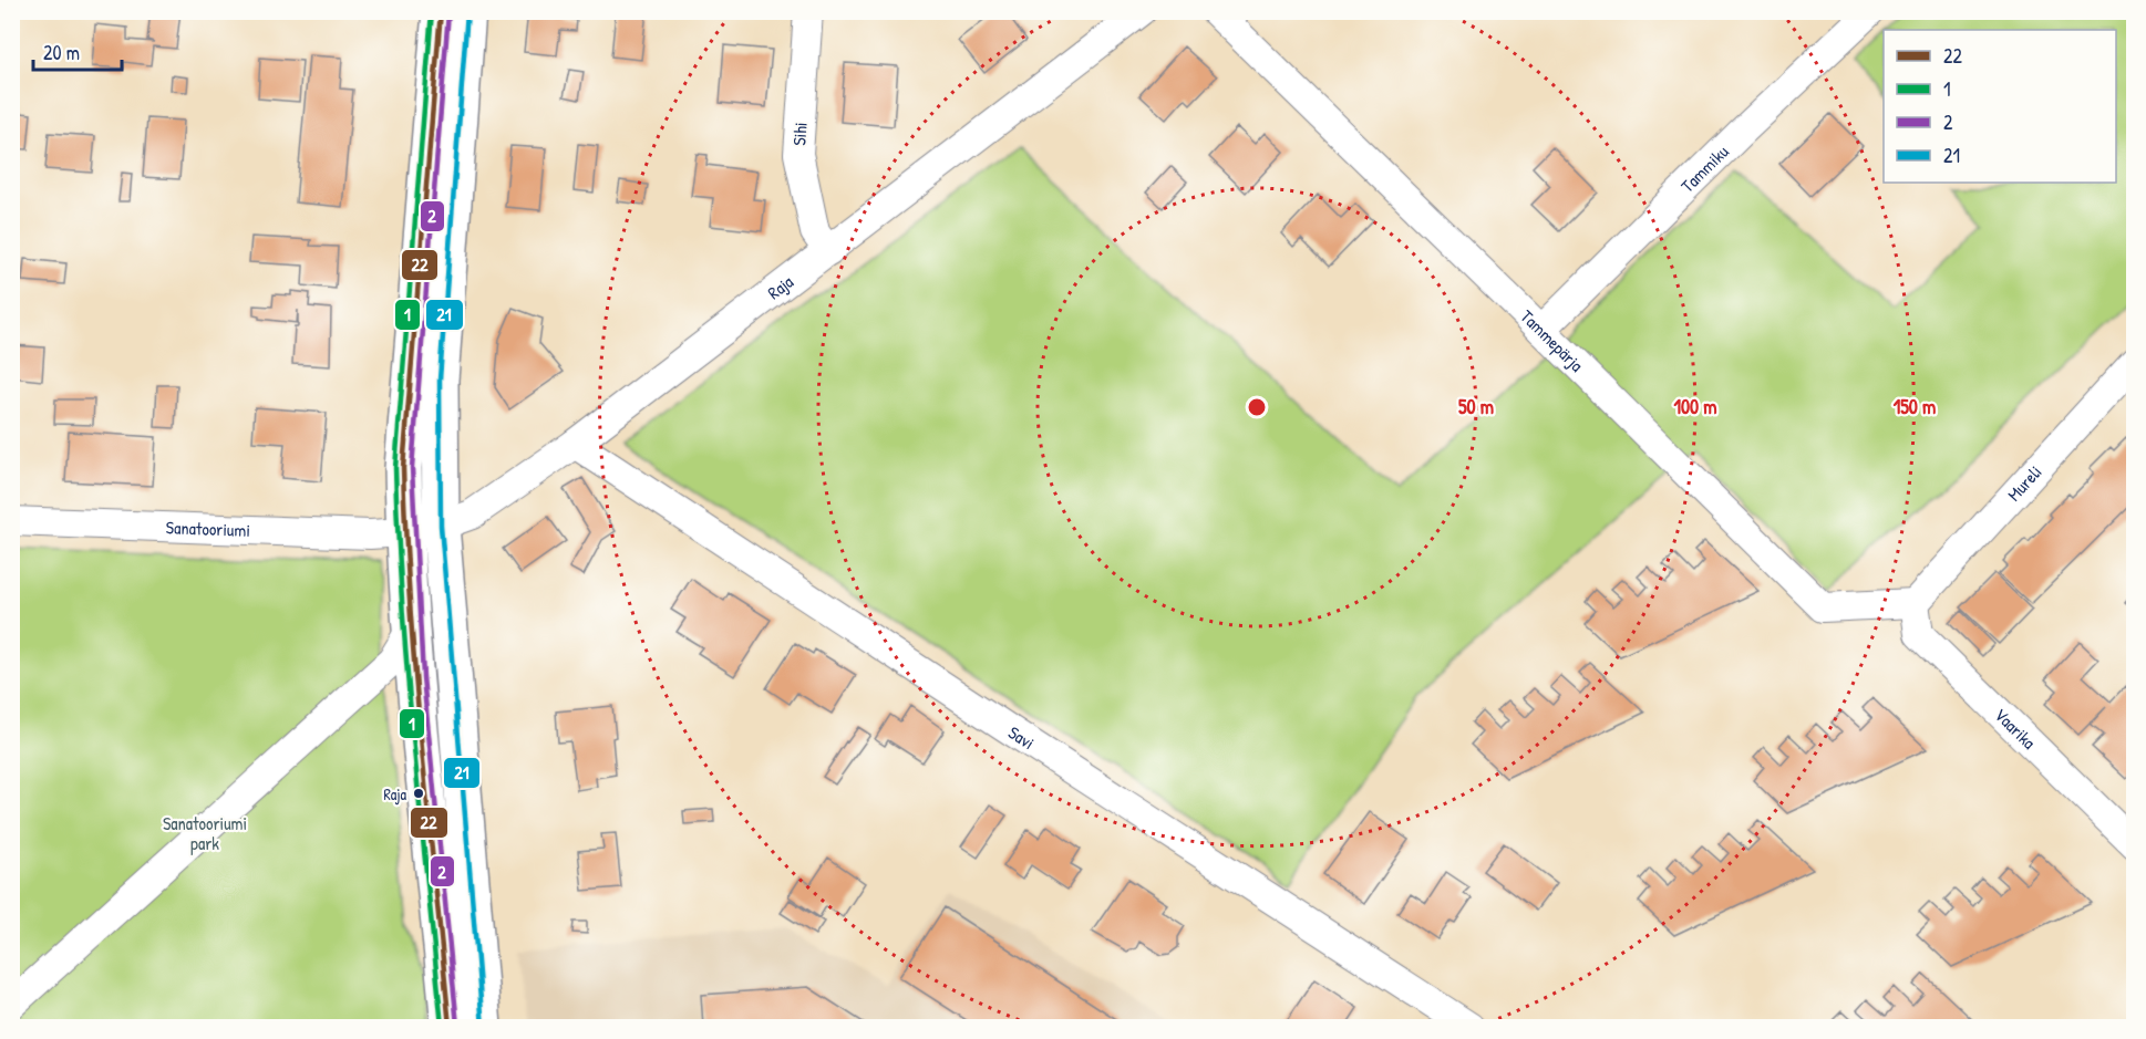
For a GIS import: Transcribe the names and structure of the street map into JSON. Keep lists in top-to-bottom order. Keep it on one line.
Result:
{"streets":{"street":["Sihi","Tammiku","Raja","Tammepärja","Mureli","Sanatooriumi","Vaarika","Savi"]},"crossings":[["Sihi","Raja"],["Tammiku","Tammepärja"],["Raja","Sanatooriumi"],["Raja","Savi"],["Tammepärja","Mureli"],["Tammepärja","Vaarika"],["Mureli","Vaarika"]],"parks":["Sanatooriumi park"],"places":["Raja"],"lines":["transit line 22","transit line 1","transit line 21","transit line 2"],"legend":["22","1","2","21"],"scale_bar":"20 m","rings":["50 m","100 m","150 m"]}
